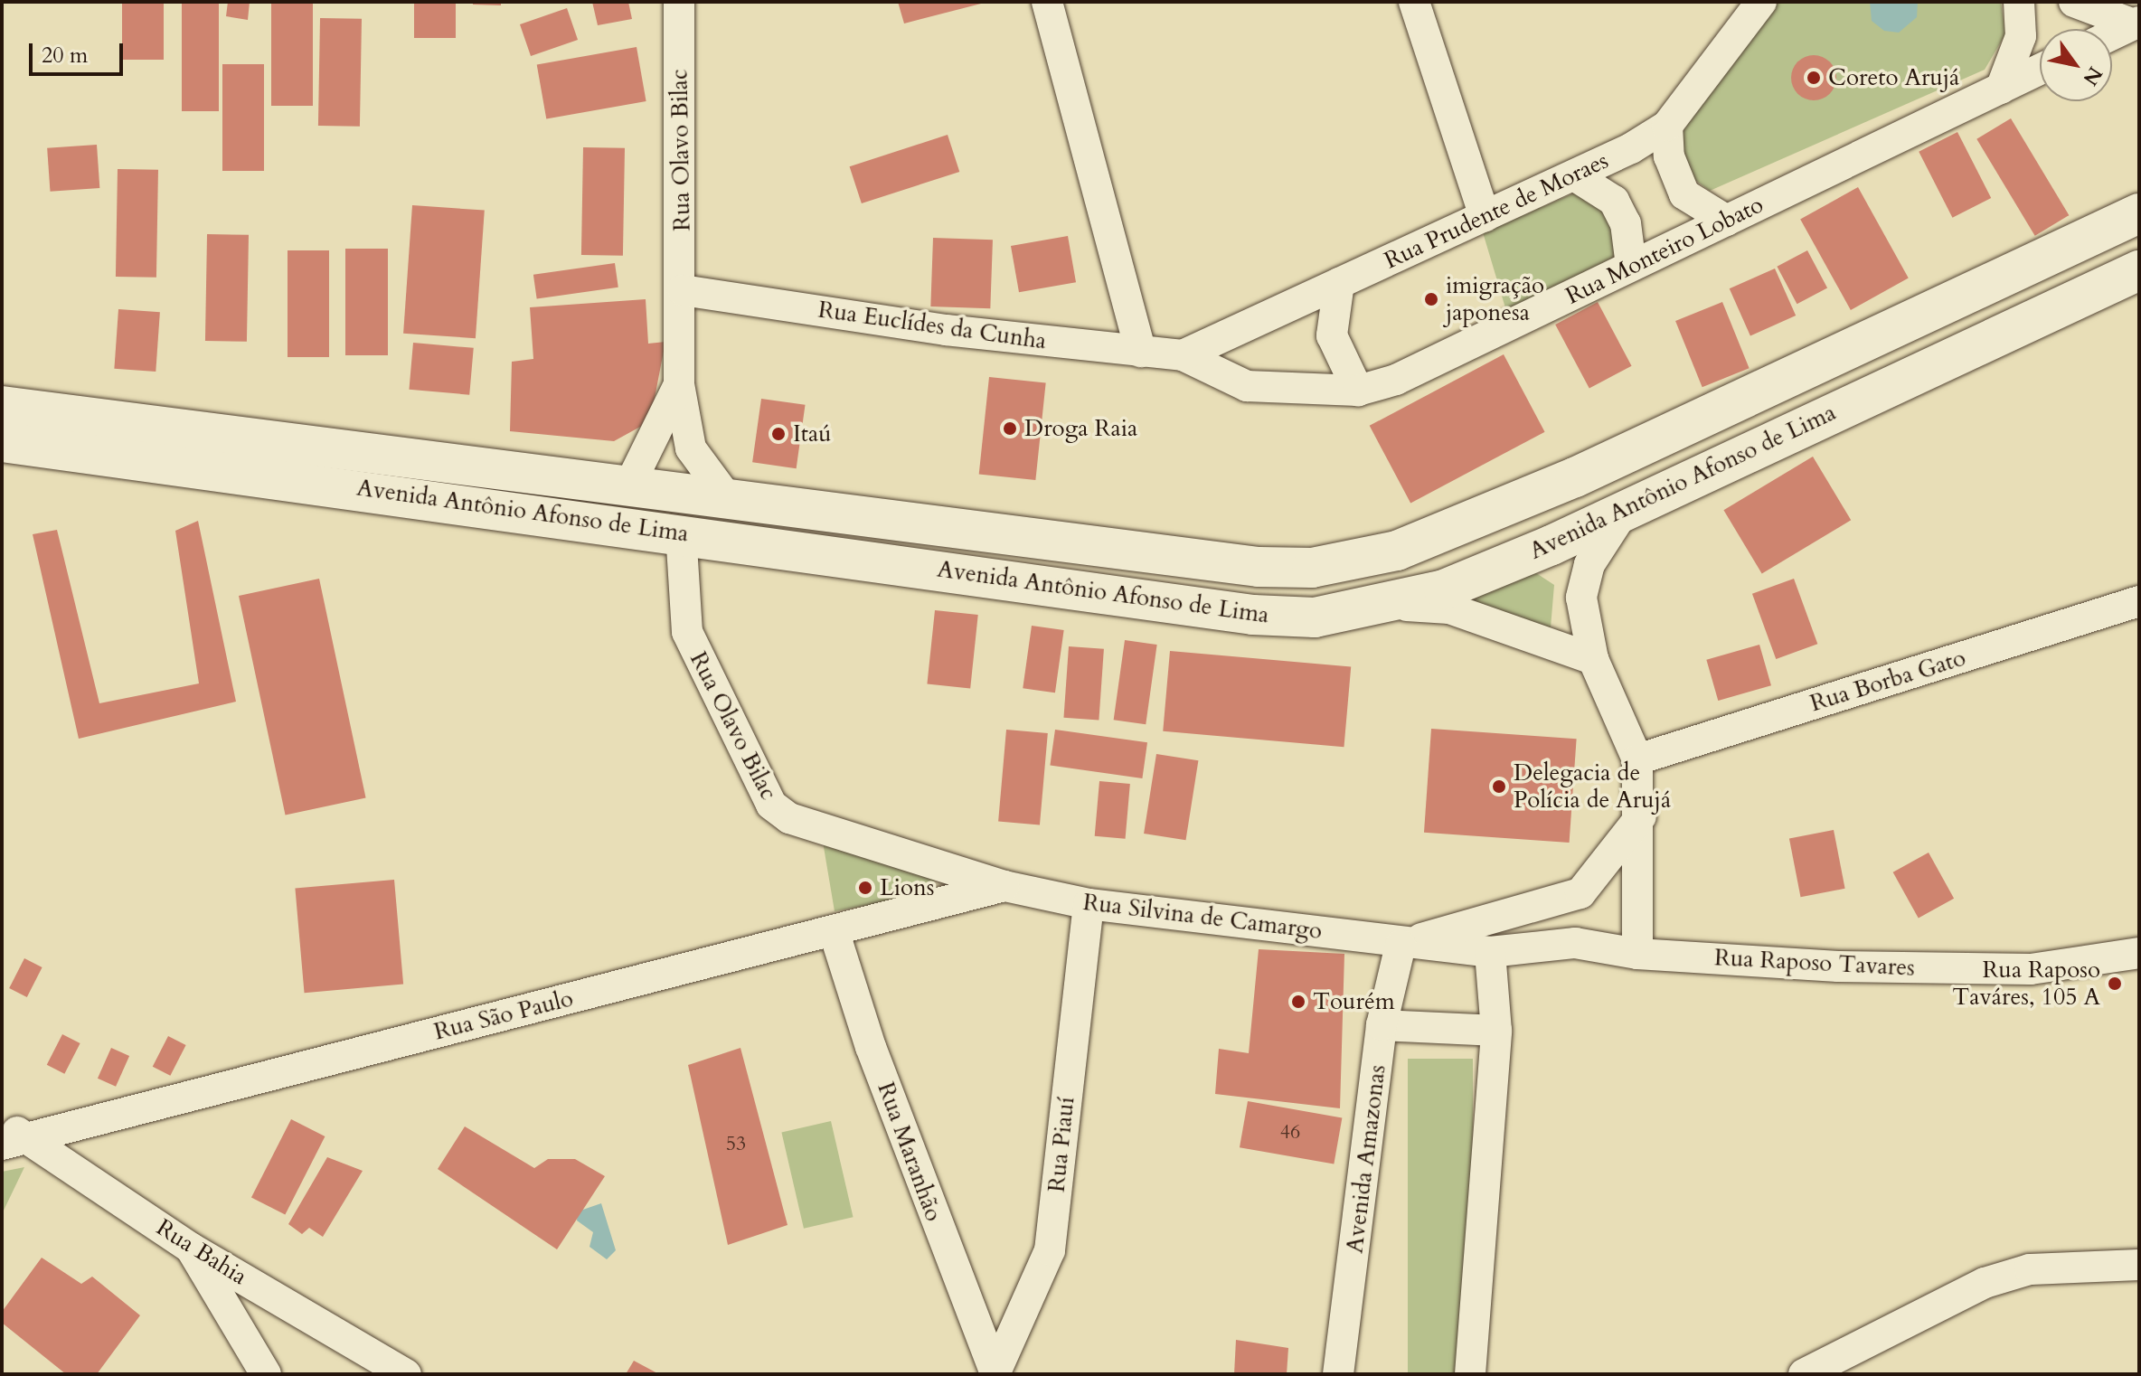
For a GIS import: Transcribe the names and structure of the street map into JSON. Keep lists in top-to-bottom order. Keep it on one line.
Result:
{"streets":{"main road":["Avenida Antônio Afonso de Lima"],"street":["Rua Olavo Bilac","Rua Prudente de Moraes","Rua Monteiro Lobato","Rua Euclídes da Cunha","Rua Borba Gato","Rua Silvina de Camargo","Rua Raposo Tavares","Rua São Paulo","Rua Piauí","Rua Maranhão","Avenida Amazonas","Rua Bahia"]},"crossings":[["Rua Olavo Bilac","Rua Euclídes da Cunha"],["Rua Olavo Bilac","Avenida Antônio Afonso de Lima"],["Rua Olavo Bilac","Rua Silvina de Camargo"],["Rua Olavo Bilac","Rua São Paulo"],["Rua Prudente de Moraes","Rua Monteiro Lobato"],["Rua Prudente de Moraes","Rua Euclídes da Cunha"],["Rua Monteiro Lobato","Rua Euclídes da Cunha"],["Rua Silvina de Camargo","Rua Raposo Tavares"],["Rua Silvina de Camargo","Rua São Paulo"],["Rua Silvina de Camargo","Rua Piauí"],["Rua Silvina de Camargo","Avenida Amazonas"],["Rua São Paulo","Rua Maranhão"],["Rua São Paulo","Rua Bahia"],["Rua Piauí","Rua Maranhão"]],"places":["Coreto Arujá","imigração japonesa","Droga Raia","Itaú","Delegacia de Polícia de Arujá","Lions","Rua Raposo Taváres, 105 A","Tourém"],"house_numbers":["46","53"],"scale_bar":"20 m","north":"bottom right"}
